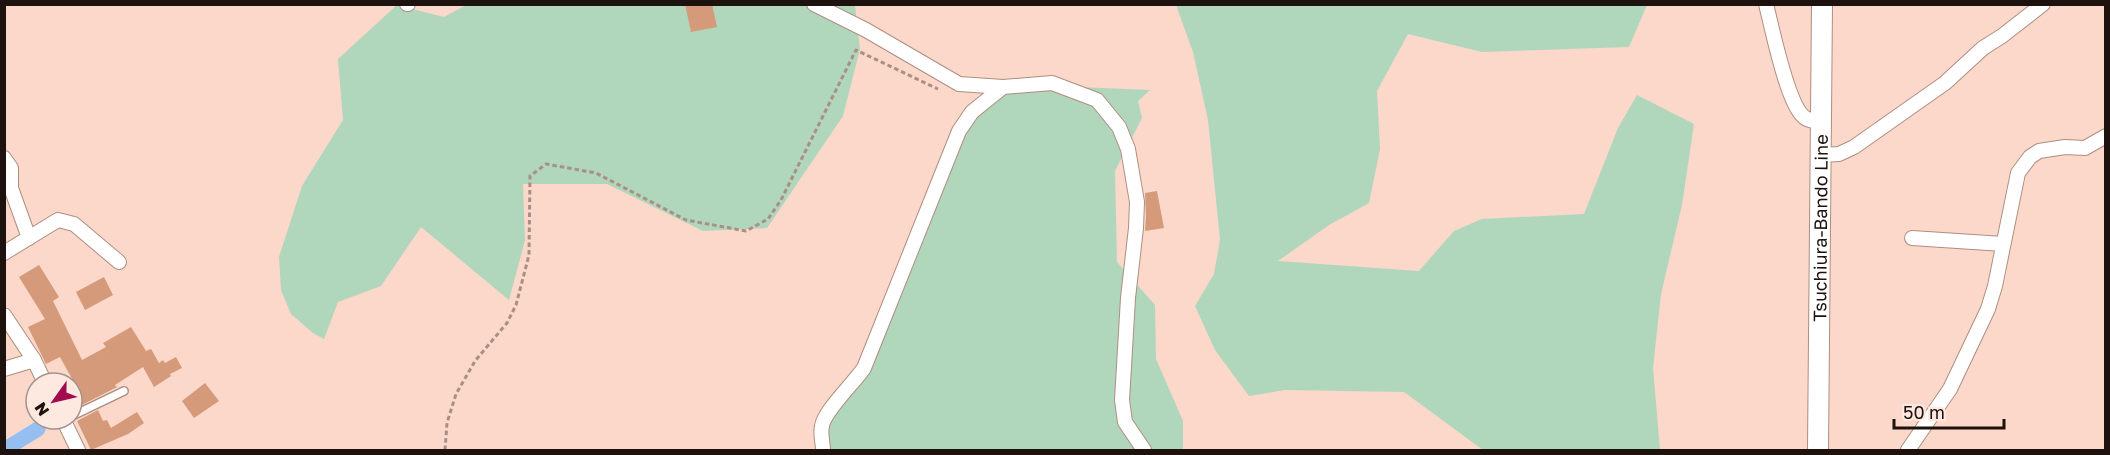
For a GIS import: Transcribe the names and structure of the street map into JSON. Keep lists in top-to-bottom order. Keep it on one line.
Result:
{"streets":{"main road":["Tsuchiura-Bando Line"]},"scale_bar":"50 m","north":"bottom left"}
